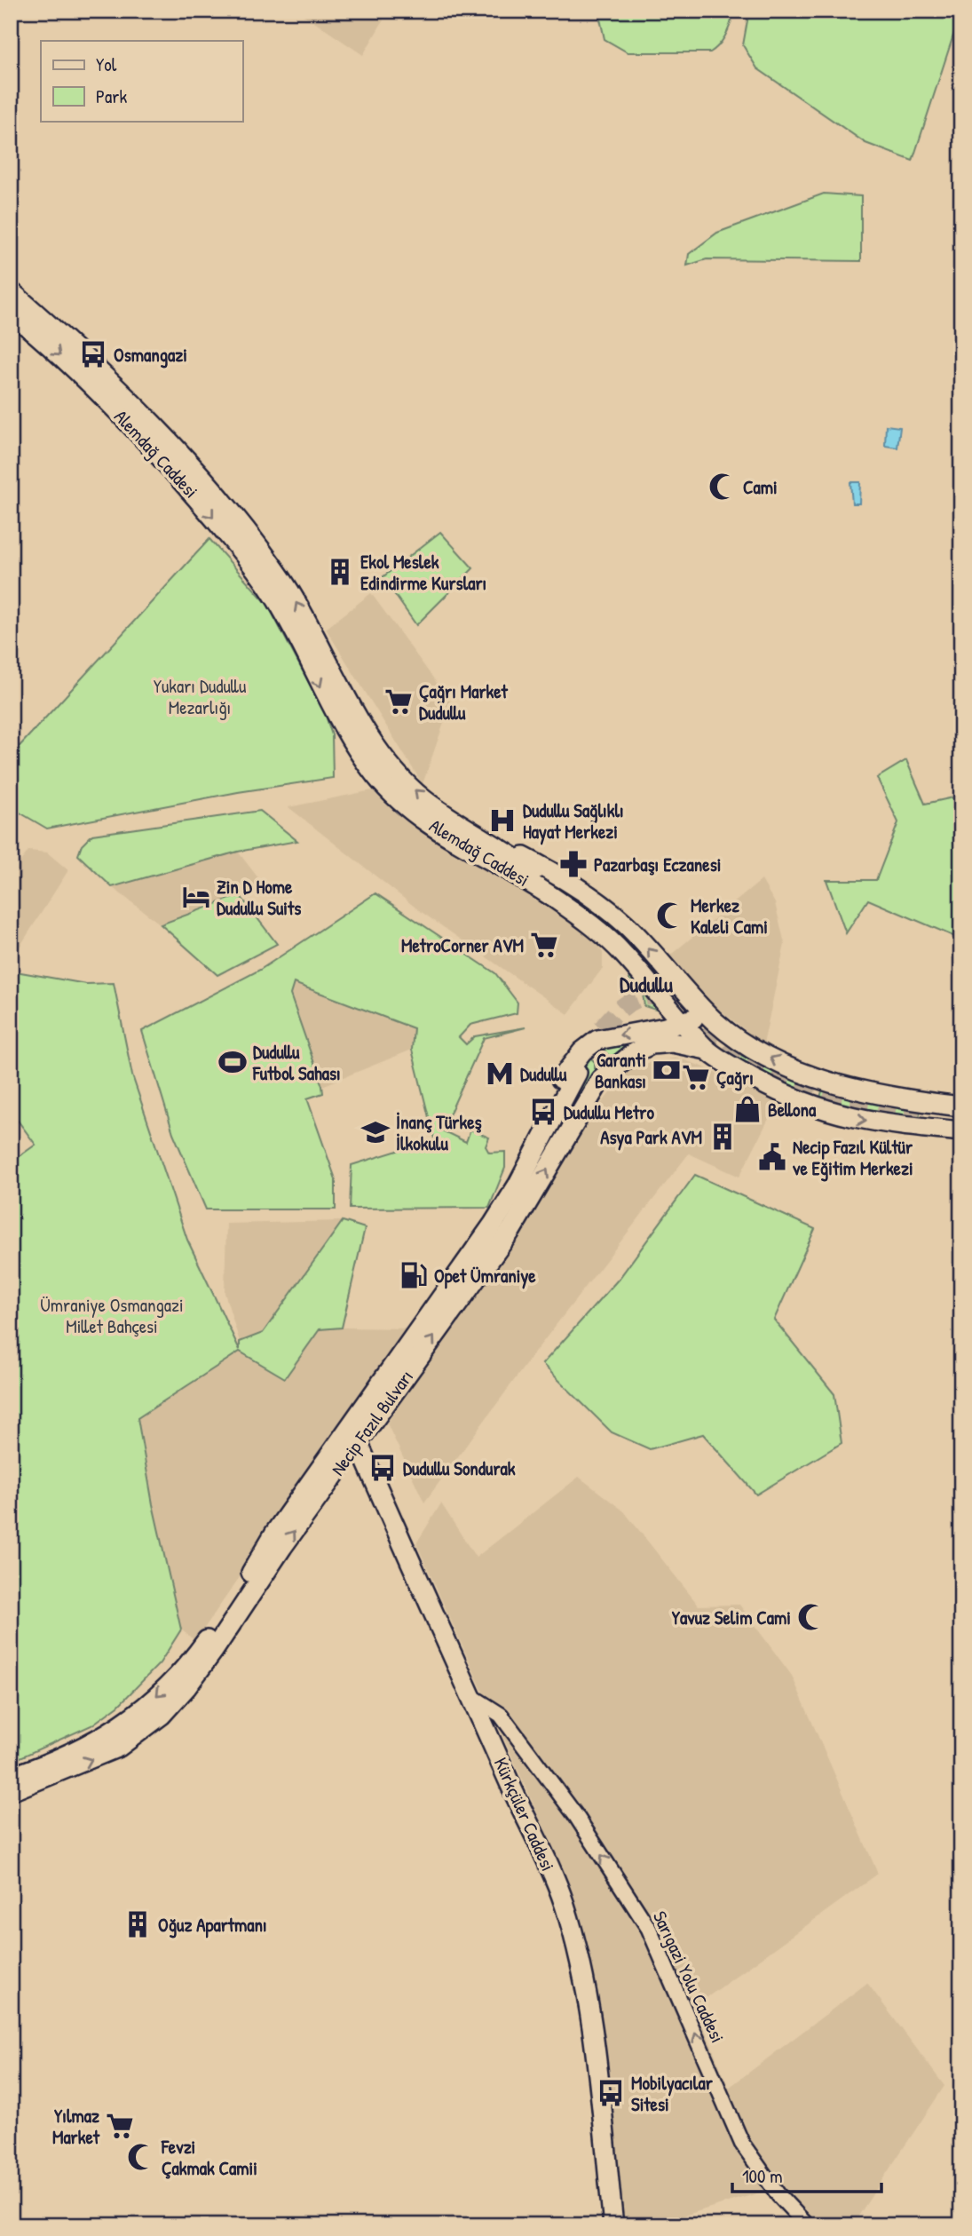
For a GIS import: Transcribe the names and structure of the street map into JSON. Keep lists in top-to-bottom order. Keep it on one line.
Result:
{"streets":{"main road":["Alemdağ Caddesi","Necip Fazıl Bulvarı","Kürkçüler Caddesi"],"street":["Sarıgazi Yolu Caddesi"]},"crossings":[["Alemdağ Caddesi","Necip Fazıl Bulvarı"],["Necip Fazıl Bulvarı","Kürkçüler Caddesi"],["Kürkçüler Caddesi","Sarıgazi Yolu Caddesi"]],"one_way":["Sarıgazi Yolu Caddesi"],"districts":["Dudullu"],"parks":["Yukarı Dudullu Mezarlığı","Ümraniye Osmangazi Millet Bahçesi"],"places":{"bus stop":["Osmangazi","Dudullu Metro","Dudullu Sondurak","Mobilyacılar Sitesi"],"mosque":["Cami","Merkez Kaleli Cami","Yavuz Selim Cami","Fevzi Çakmak Camii"],"building":["Ekol Meslek Edindirme Kursları","Asya Park AVM","Oğuz Apartmanı"],"supermarket":["Çağrı Market Dudullu","MetroCorner AVM","Çağrı","Yılmaz Market"],"hospital":["Dudullu Sağlıklı Hayat Merkezi"],"pharmacy":["Pazarbaşı Eczanesi"],"hotel":["Zin D Home Dudullu Suits"],"sports":["Dudullu Futbol Sahası"],"bank":["Garanti Bankası"],"metro station":["Dudullu"],"shop":["Bellona"],"school or university":["İnanç Türkeş İlkokulu"],"public building":["Necip Fazıl Kültür ve Eğitim Merkezi"],"fuel station":["Opet Ümraniye"]},"legend":["Yol","Park"],"scale_bar":"100 m"}
